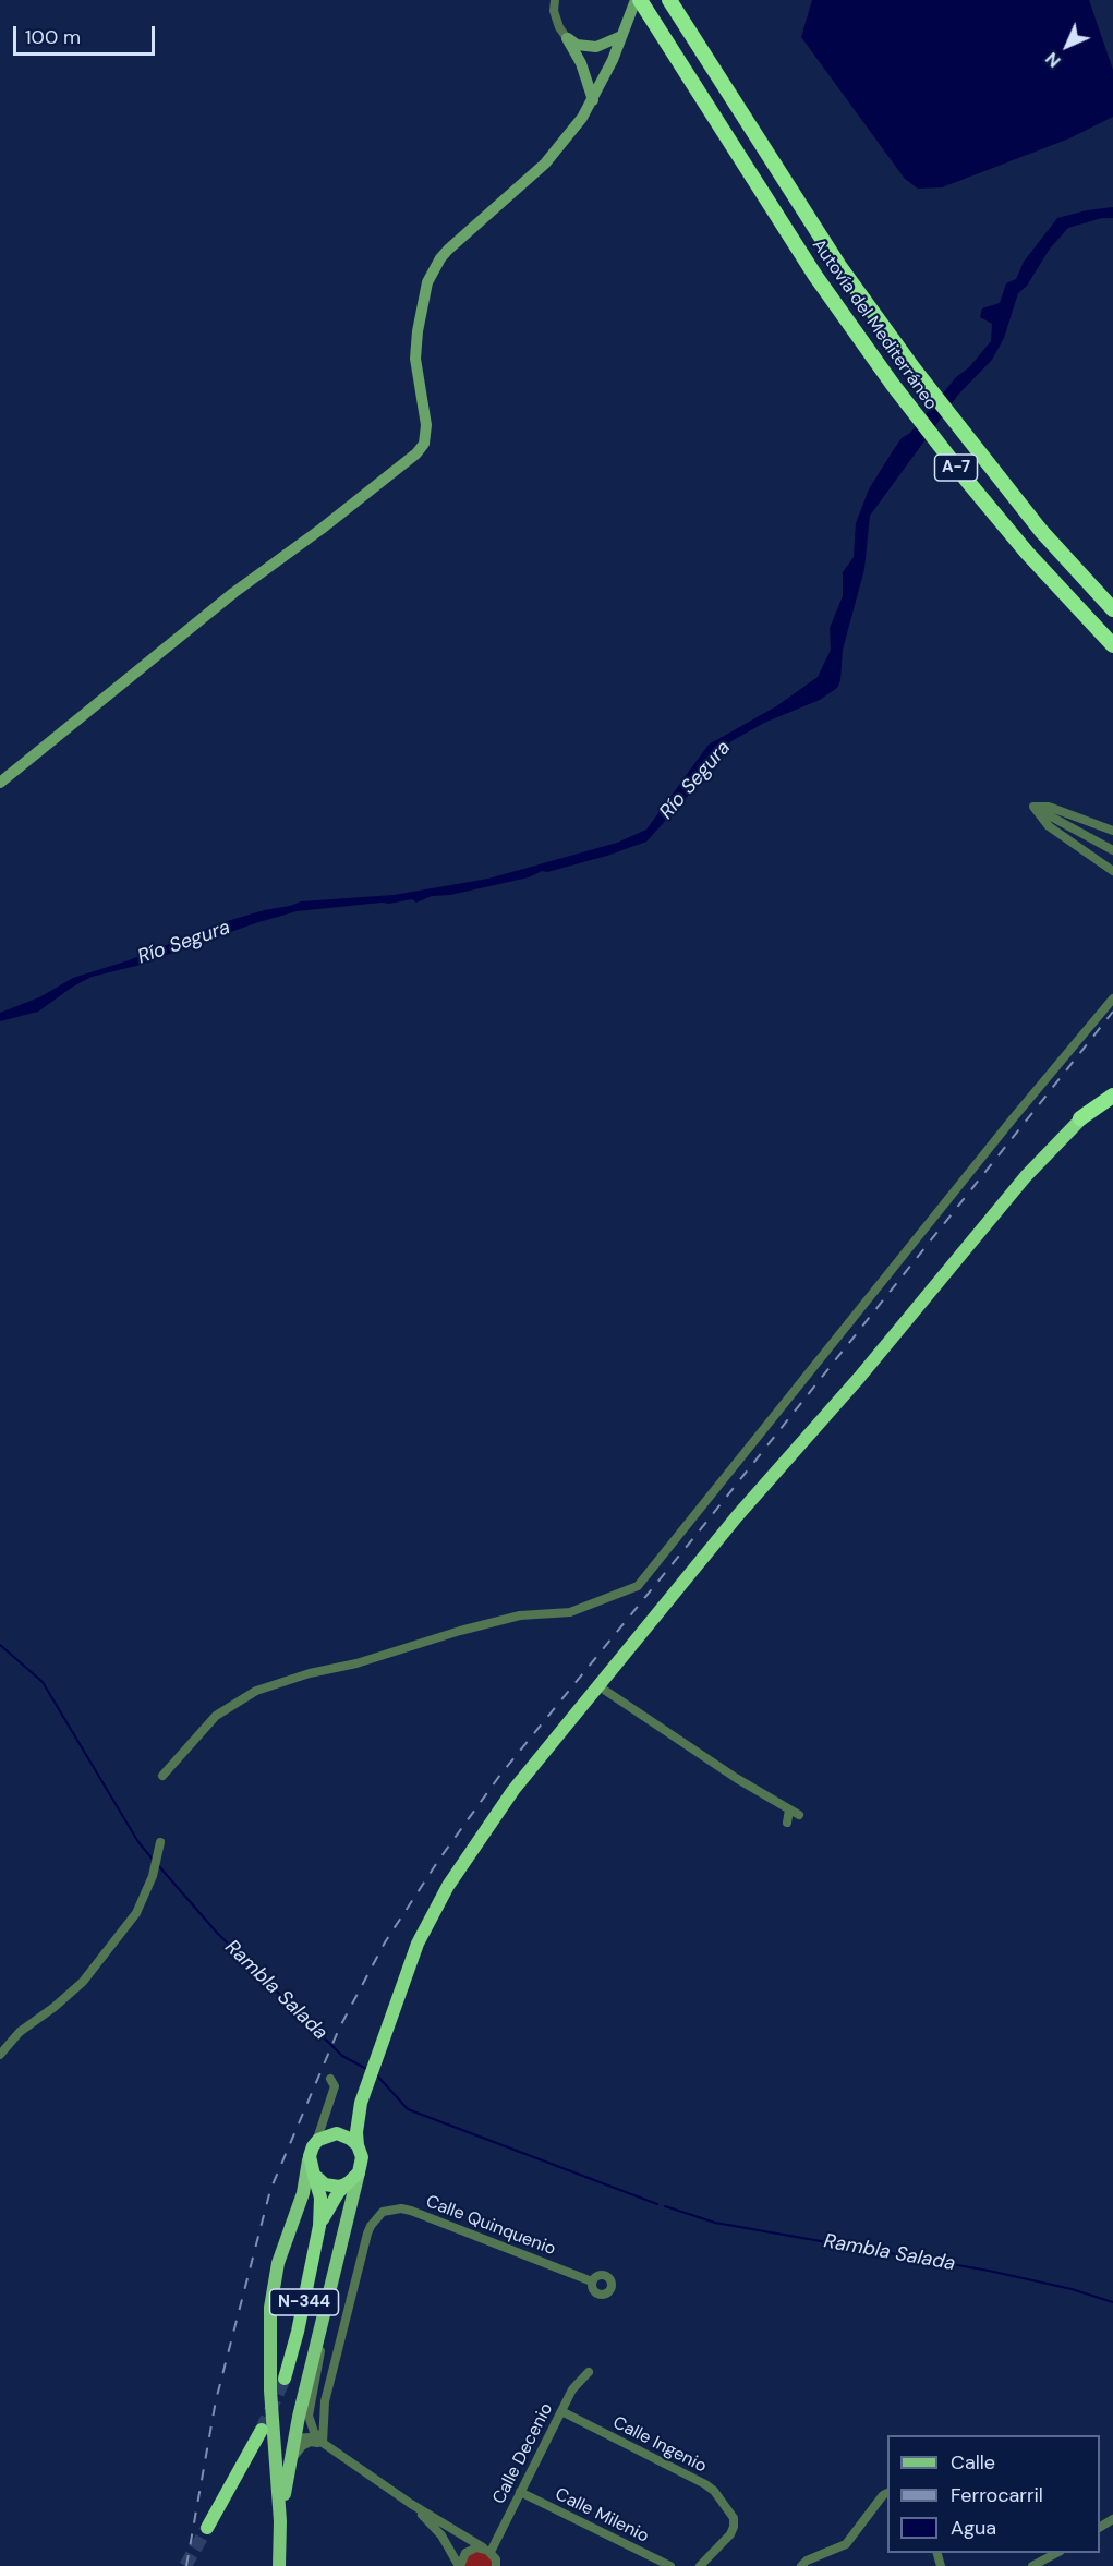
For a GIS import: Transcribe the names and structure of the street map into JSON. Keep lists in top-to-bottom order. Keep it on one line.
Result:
{"streets":{"highway":["Autovía del Mediterráneo","A-7","N-344"],"street":["Calle Quinquenio","Calle Ingenio","Calle Decenio","Calle Milenio"]},"crossings":[["Calle Ingenio","Calle Decenio"],["Calle Decenio","Calle Milenio"]],"water":["Río Segura","Rambla Salada"],"legend":["Calle","Ferrocarril","Agua"],"scale_bar":"100 m","north":"bottom left"}
